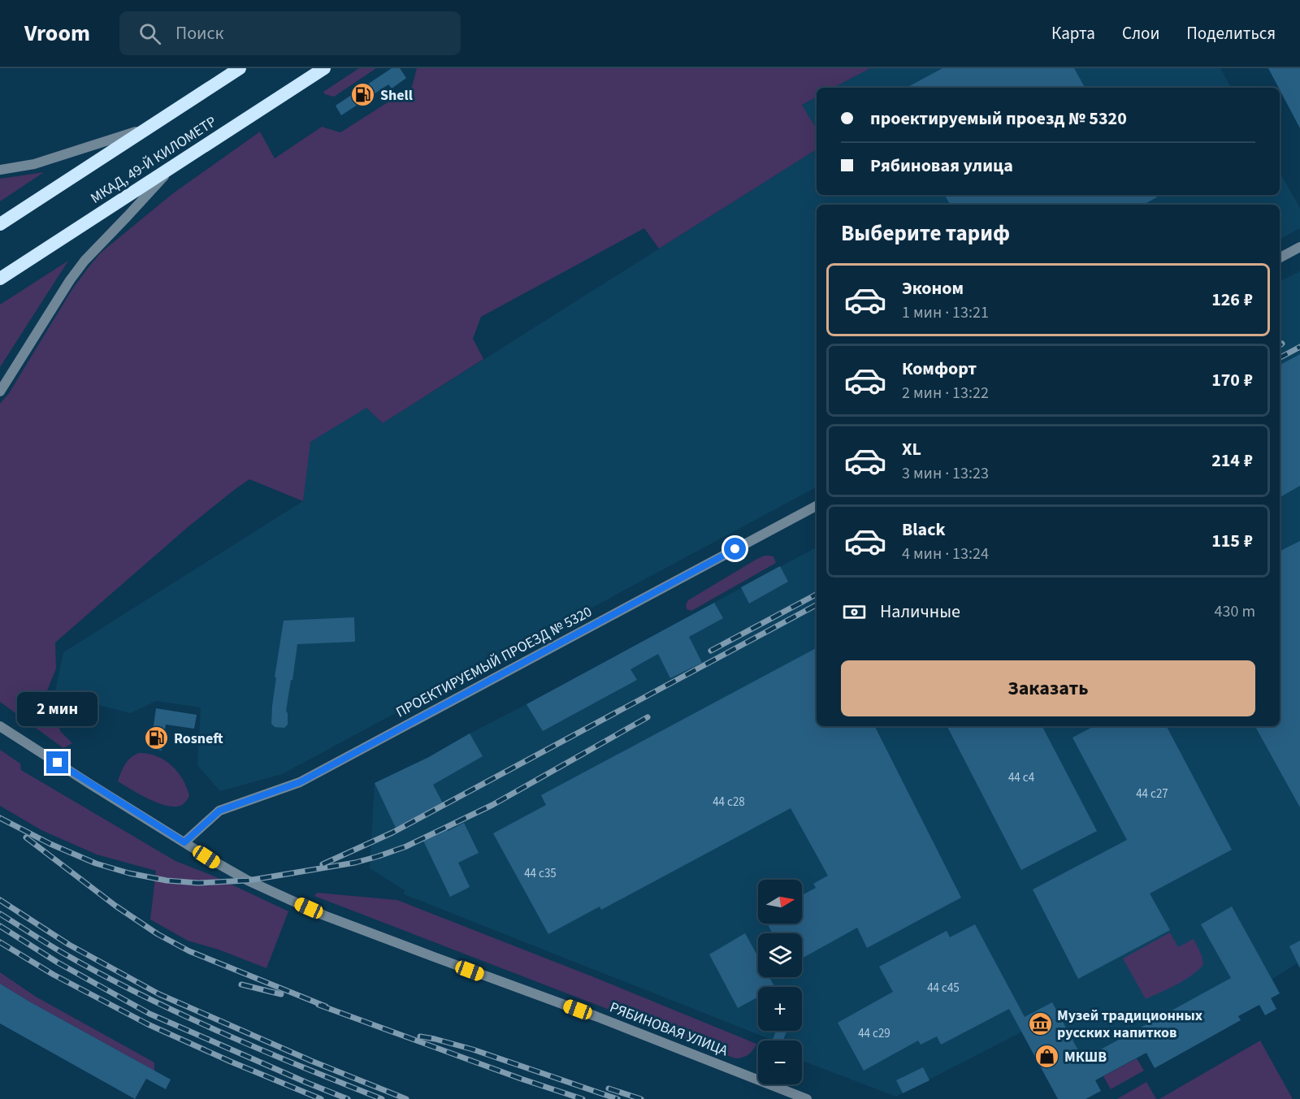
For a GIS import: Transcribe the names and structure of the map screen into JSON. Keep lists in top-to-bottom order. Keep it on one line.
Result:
{"streets":{"highway":["МКАД, 49-Й КИЛОМЕТР"],"street":["ПРОЕКТИРУЕМЫЙ ПРОЕЗД № 5320","РЯБИНОВАЯ УЛИЦА"]},"crossings":[["ПРОЕКТИРУЕМЫЙ ПРОЕЗД № 5320","РЯБИНОВАЯ УЛИЦА"]],"places":{"fuel station":["Shell","Rosneft"],"museum":["Музей традиционных русских напитков"],"shop":["МКШВ"]},"house_numbers":["44 с4","44 с27","44 с28","44 с35","44 с45","44 с29"],"north":"right","page":{"header":"Vroom","search":"Поиск","nav":["Карта","Слои","Поделиться"],"banner":["проектируемый проезд № 5320","Рябиновая улица"],"heading":"Выберите тариф","list":[{"name":"Эконом","note":"1 мин · 13:21","value":"126 ₽"},{"name":"Комфорт","note":"2 мин · 13:22","value":"170 ₽"},{"name":"XL","note":"3 мин · 13:23","value":"214 ₽"},{"name":"Black","note":"4 мин · 13:24","value":"115 ₽"}],"pay":["Наличные","430 m"],"buttons":"Заказать","bubble":"2 мин","map_buttons":["+","−"]}}
